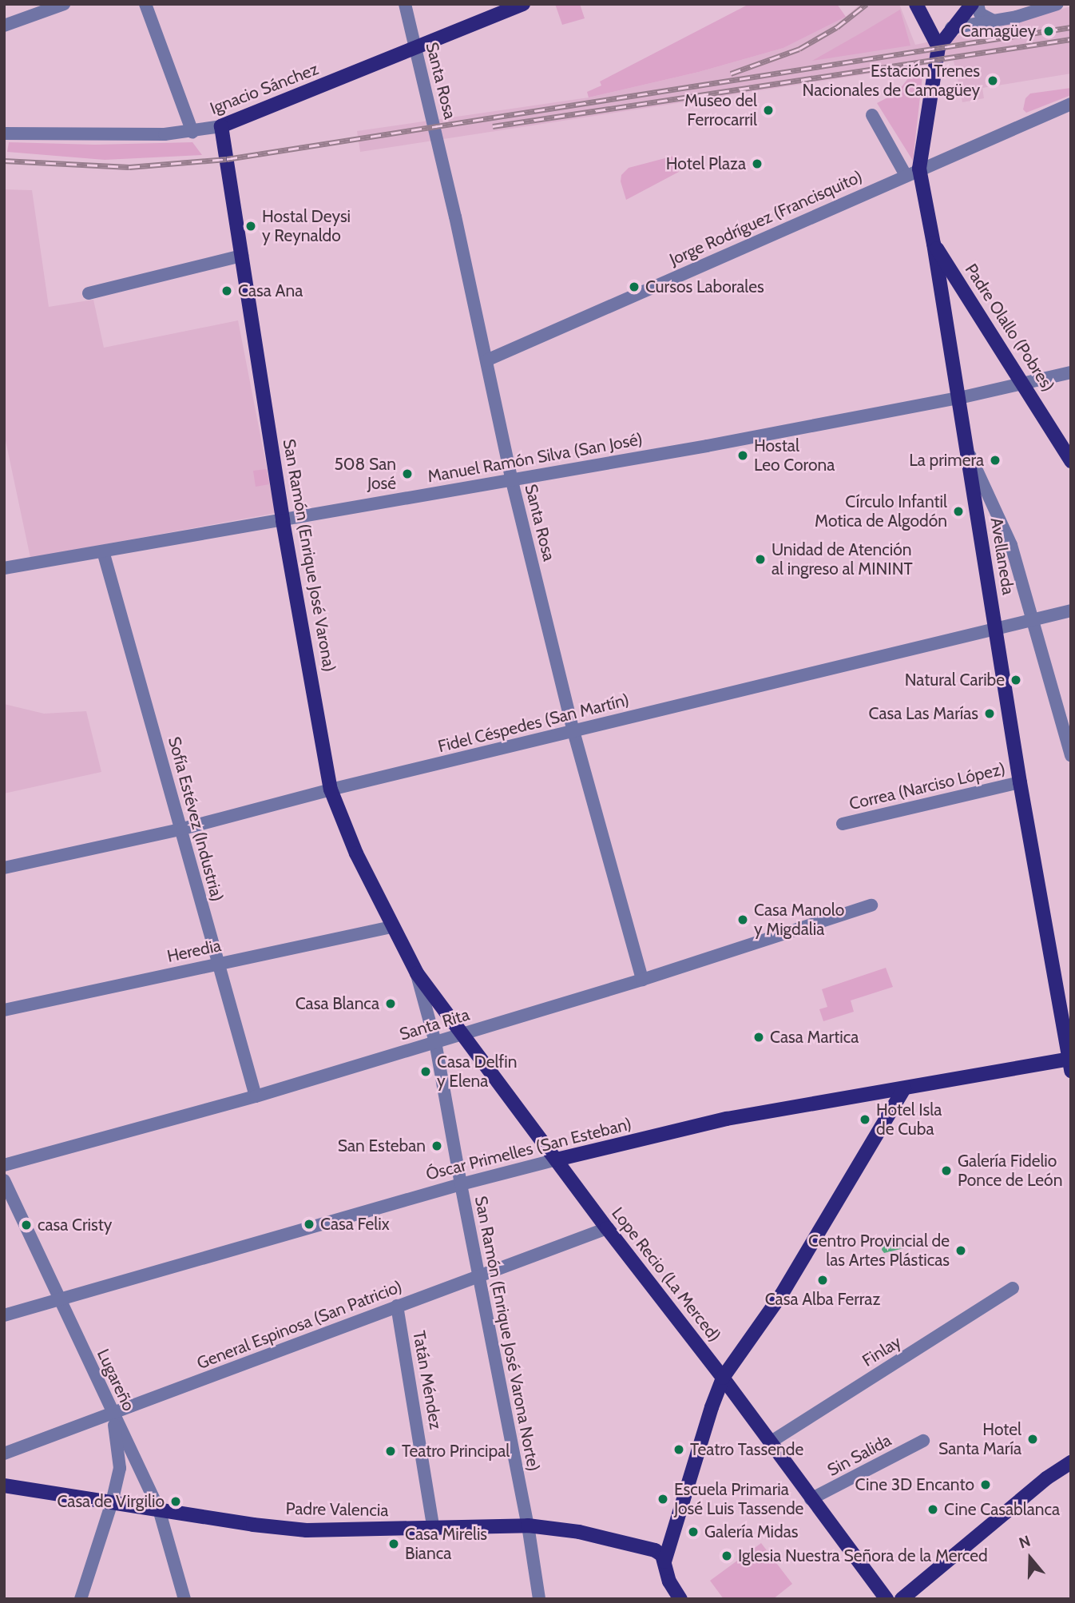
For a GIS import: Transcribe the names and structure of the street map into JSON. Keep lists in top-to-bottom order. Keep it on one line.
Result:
{"streets":{"main road":["Ignacio Sánchez","Padre Olallo (Pobres)","San Ramón (Enrique José Varona)","Avellaneda","Óscar Primelles (San Esteban)","Lope Recio (La Merced)","Padre Valencia"],"street":["Santa Rosa","Jorge Rodríguez (Francisquito)","Manuel Ramón Silva (San José)","Fidel Céspedes (San Martín)","Correa (Narciso López)","Sofía Estévez (Industria)","Heredia","Santa Rita","General Espinosa (San Patricio)","San Ramón (Enrique José Varona Norte)","Finlay","Lugareño","Tatán Méndez","Sin Salida"]},"crossings":[["Santa Rosa","Ignacio Sánchez"],["Santa Rosa","Jorge Rodríguez (Francisquito)"],["Santa Rosa","Manuel Ramón Silva (San José)"],["Santa Rosa","Fidel Céspedes (San Martín)"],["Santa Rosa","Santa Rita"],["Ignacio Sánchez","San Ramón (Enrique José Varona)"],["Jorge Rodríguez (Francisquito)","Avellaneda"],["Padre Olallo (Pobres)","Manuel Ramón Silva (San José)"],["Padre Olallo (Pobres)","Avellaneda"],["Manuel Ramón Silva (San José)","San Ramón (Enrique José Varona)"],["Manuel Ramón Silva (San José)","Avellaneda"],["Manuel Ramón Silva (San José)","Sofía Estévez (Industria)"],["San Ramón (Enrique José Varona)","Fidel Céspedes (San Martín)"],["San Ramón (Enrique José Varona)","Heredia"],["San Ramón (Enrique José Varona)","Lope Recio (La Merced)"],["San Ramón (Enrique José Varona)","San Ramón (Enrique José Varona Norte)"],["Avellaneda","Fidel Céspedes (San Martín)"],["Avellaneda","Correa (Narciso López)"],["Avellaneda","Óscar Primelles (San Esteban)"],["Fidel Céspedes (San Martín)","Sofía Estévez (Industria)"],["Sofía Estévez (Industria)","Heredia"],["Sofía Estévez (Industria)","Santa Rita"],["Santa Rita","Lope Recio (La Merced)"],["Santa Rita","San Ramón (Enrique José Varona Norte)"],["Óscar Primelles (San Esteban)","Lope Recio (La Merced)"],["Óscar Primelles (San Esteban)","San Ramón (Enrique José Varona Norte)"],["Óscar Primelles (San Esteban)","Lugareño"],["Lope Recio (La Merced)","General Espinosa (San Patricio)"],["Lope Recio (La Merced)","San Ramón (Enrique José Varona Norte)"],["Lope Recio (La Merced)","Finlay"],["Lope Recio (La Merced)","Sin Salida"],["General Espinosa (San Patricio)","San Ramón (Enrique José Varona Norte)"],["General Espinosa (San Patricio)","Lugareño"],["General Espinosa (San Patricio)","Tatán Méndez"],["San Ramón (Enrique José Varona Norte)","Padre Valencia"],["Lugareño","Padre Valencia"],["Tatán Méndez","Padre Valencia"]],"places":["Camagüey","Estación Trenes Nacionales de Camagüey","Museo del Ferrocarril","Hotel Plaza","Hostal Deysi y Reynaldo","Cursos Laborales","Casa Ana","Hostal Leo Corona","La primera","508 San José","Círculo Infantil Motica de Algodón","Unidad de Atención al ingreso al MININT","Natural Caribe","Casa Las Marías","Casa Manolo y Migdalia","Casa Blanca","Casa Martica","Casa Delfin y Elena","Hotel Isla de Cuba","San Esteban","Galería Fidelio Ponce de León","Casa Felix","casa Cristy","Centro Provincial de las Artes Plásticas","Casa Alba Ferraz","Hotel Santa María","Teatro Tassende","Teatro Principal","Cine 3D Encanto","Escuela Primaria José Luis Tassende","Casa de Virgilio","Cine Casablanca","Galería Midas","Casa Mirelis Bianca","Iglesia Nuestra Señora de la Merced"],"north":"top"}
